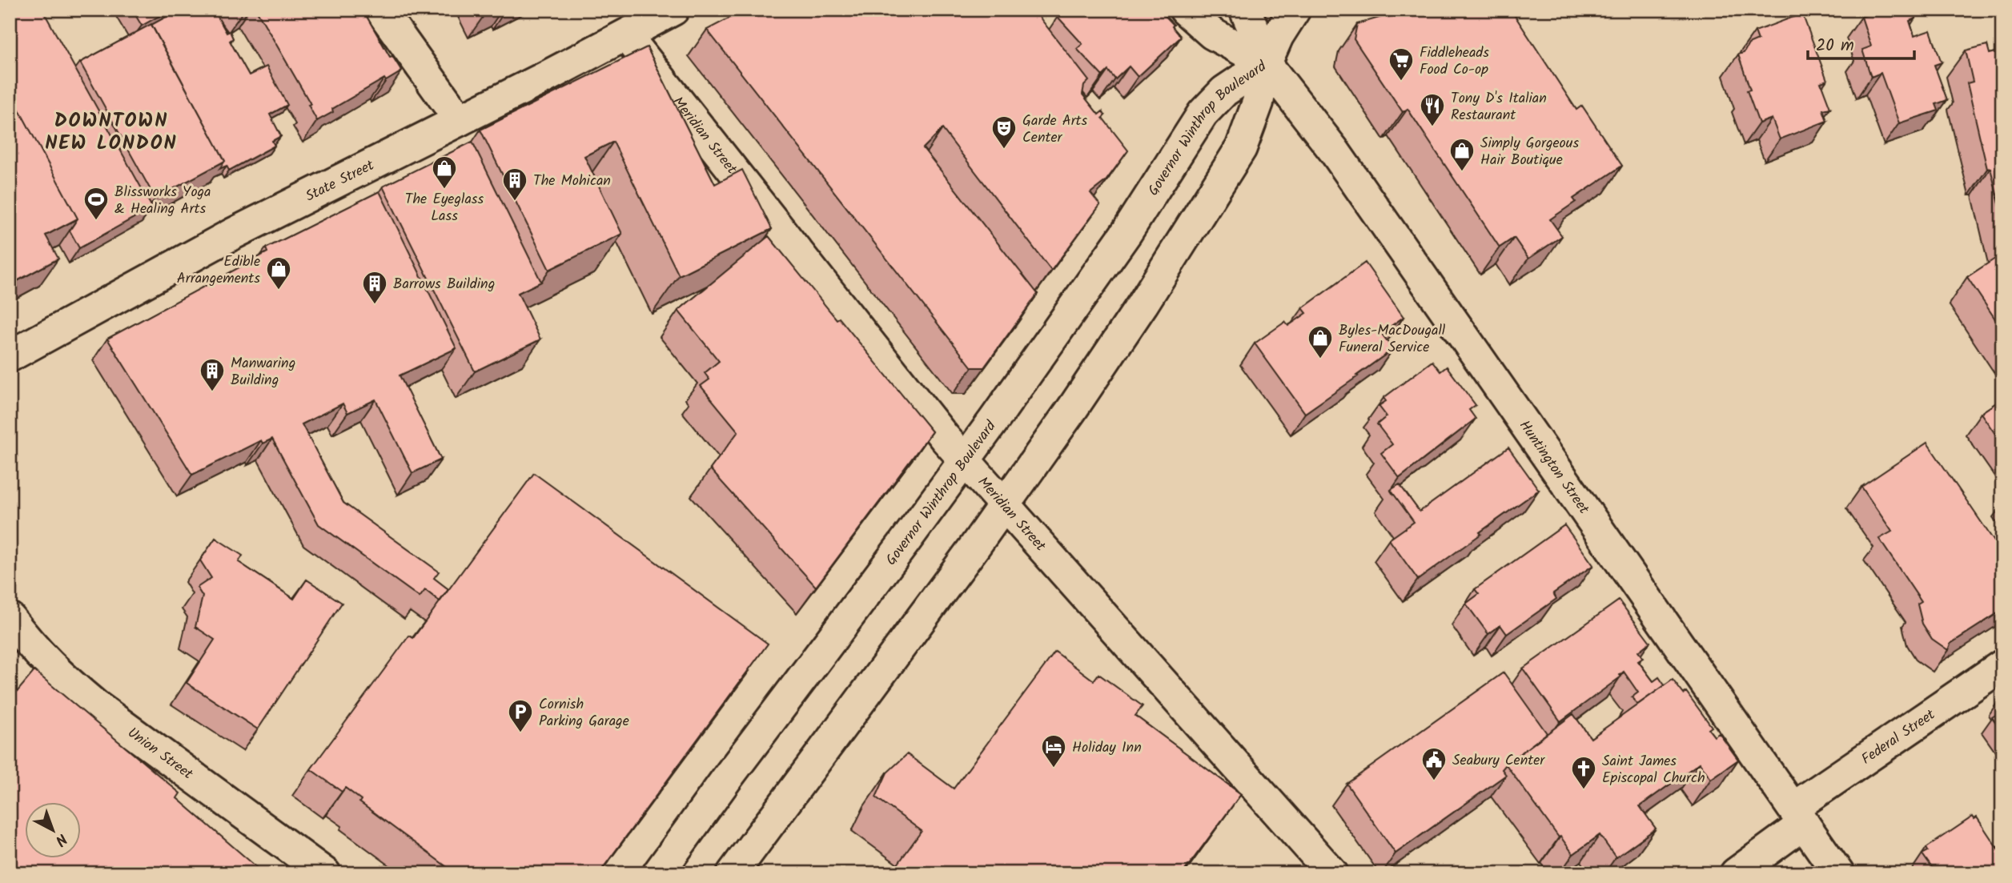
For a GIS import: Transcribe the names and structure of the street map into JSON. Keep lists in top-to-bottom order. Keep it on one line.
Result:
{"streets":{"main road":["Governor Winthrop Boulevard","Meridian Street","State Street","Huntington Street","Federal Street","Union Street"]},"crossings":[["Governor Winthrop Boulevard","Meridian Street"],["Governor Winthrop Boulevard","Huntington Street"],["Meridian Street","State Street"],["Huntington Street","Federal Street"]],"districts":["DOWNTOWN NEW LONDON"],"places":{"supermarket":["Fiddleheads Food Co-op"],"restaurant":["Tony D's Italian Restaurant"],"theatre":["Garde Arts Center"],"shop":["Simply Gorgeous Hair Boutique","The Eyeglass Lass","Edible Arrangements","Byles-MacDougall Funeral Service"],"building":["The Mohican","Barrows Building","Manwaring Building"],"sports":["Blissworks Yoga & Healing Arts"],"parking":["Cornish Parking Garage"],"hotel":["Holiday Inn"],"public building":["Seabury Center"],"church":["Saint James Episcopal Church"]},"scale_bar":"20 m","north":"bottom right"}
